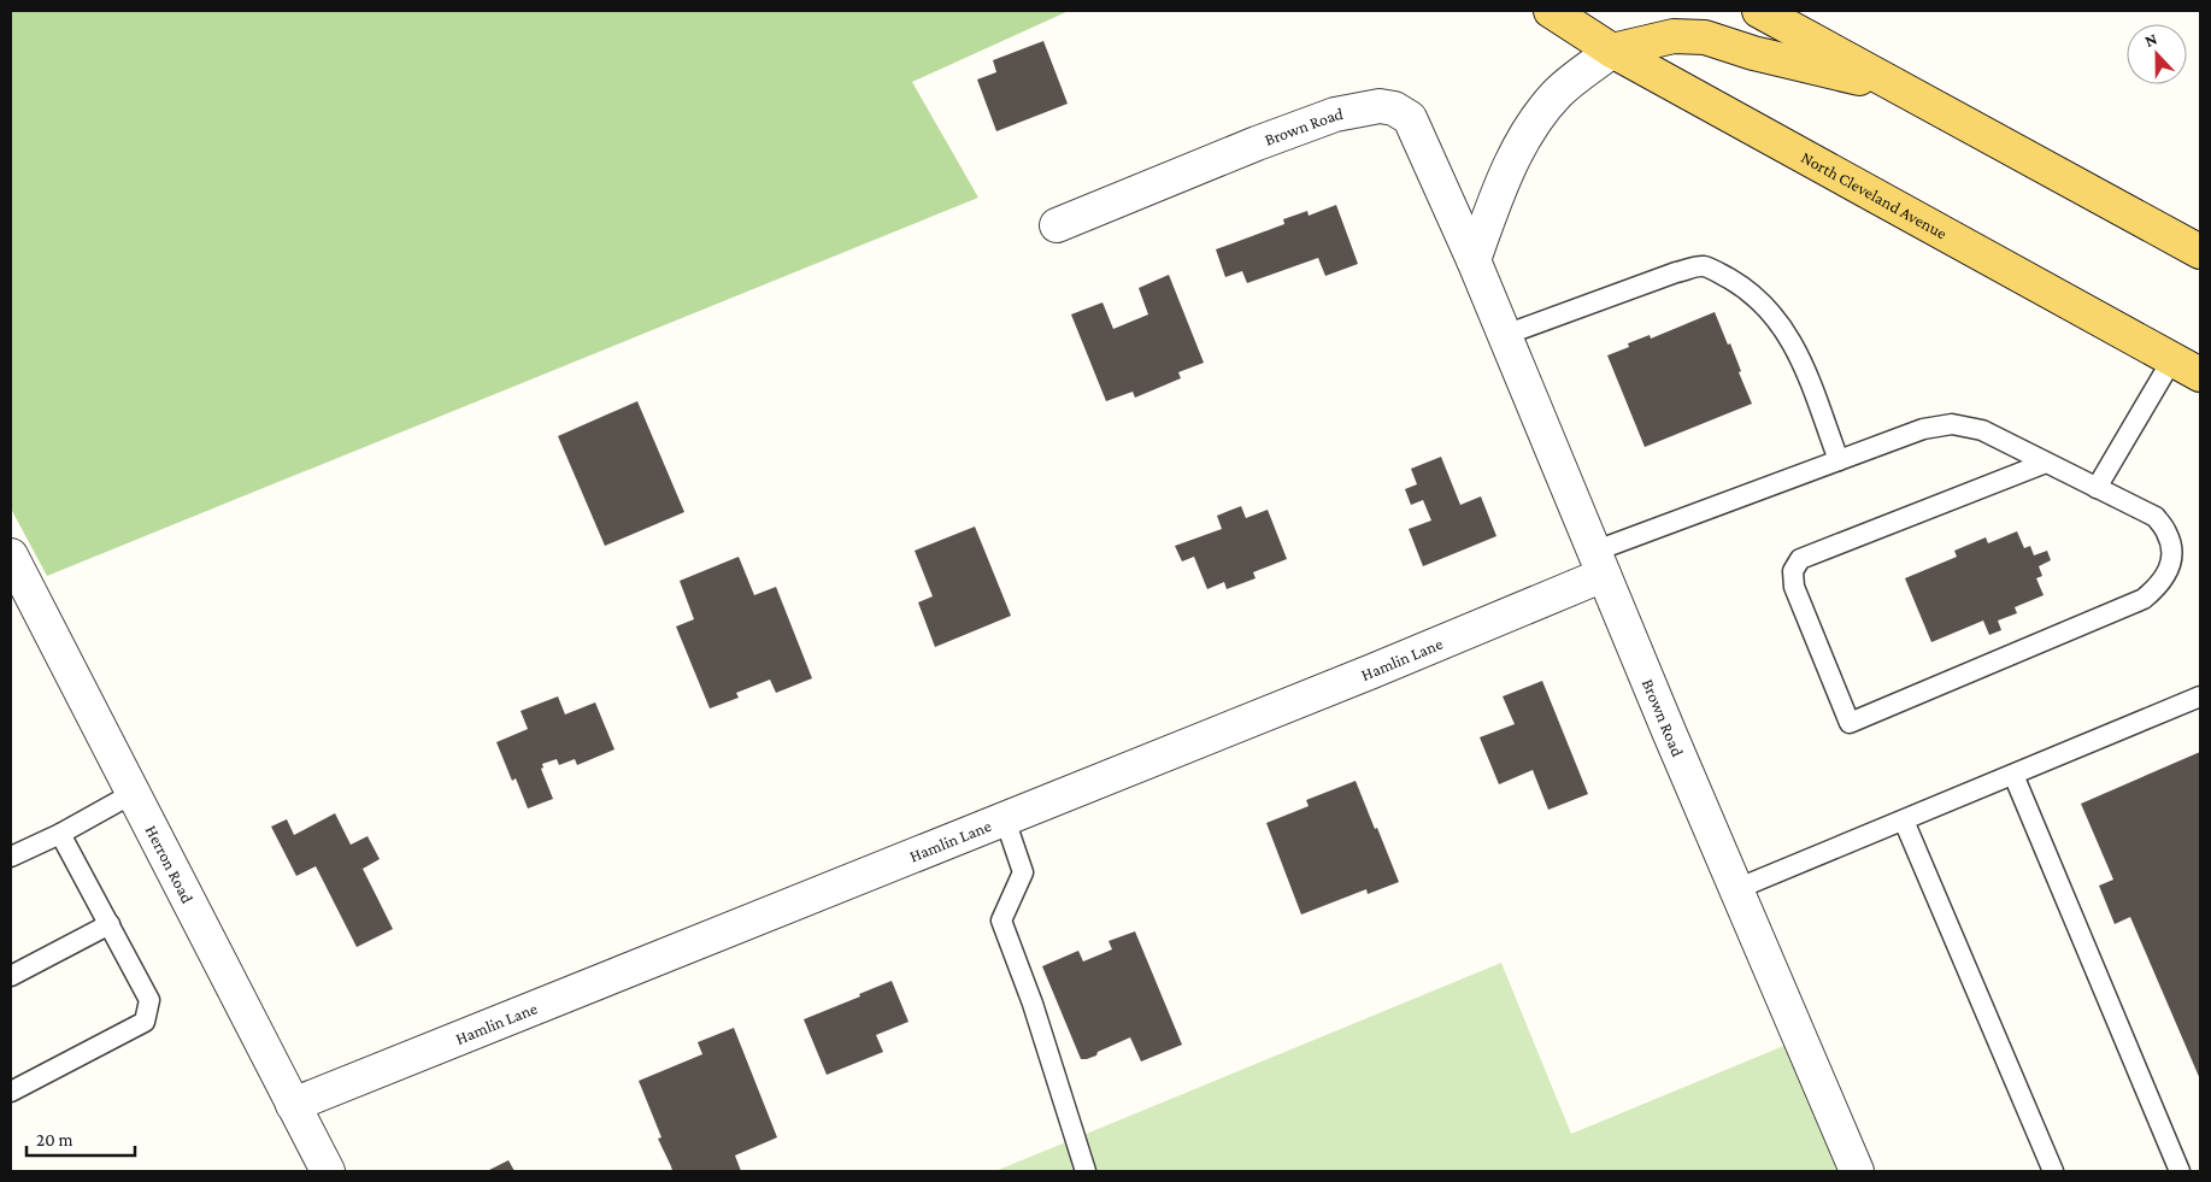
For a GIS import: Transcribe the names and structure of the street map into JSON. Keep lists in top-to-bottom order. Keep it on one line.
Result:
{"streets":{"main road":["North Cleveland Avenue"],"street":["Brown Road","Hamlin Lane","Herron Road"]},"crossings":[["Brown Road","Hamlin Lane"],["Hamlin Lane","Herron Road"]],"scale_bar":"20 m","north":"top"}
